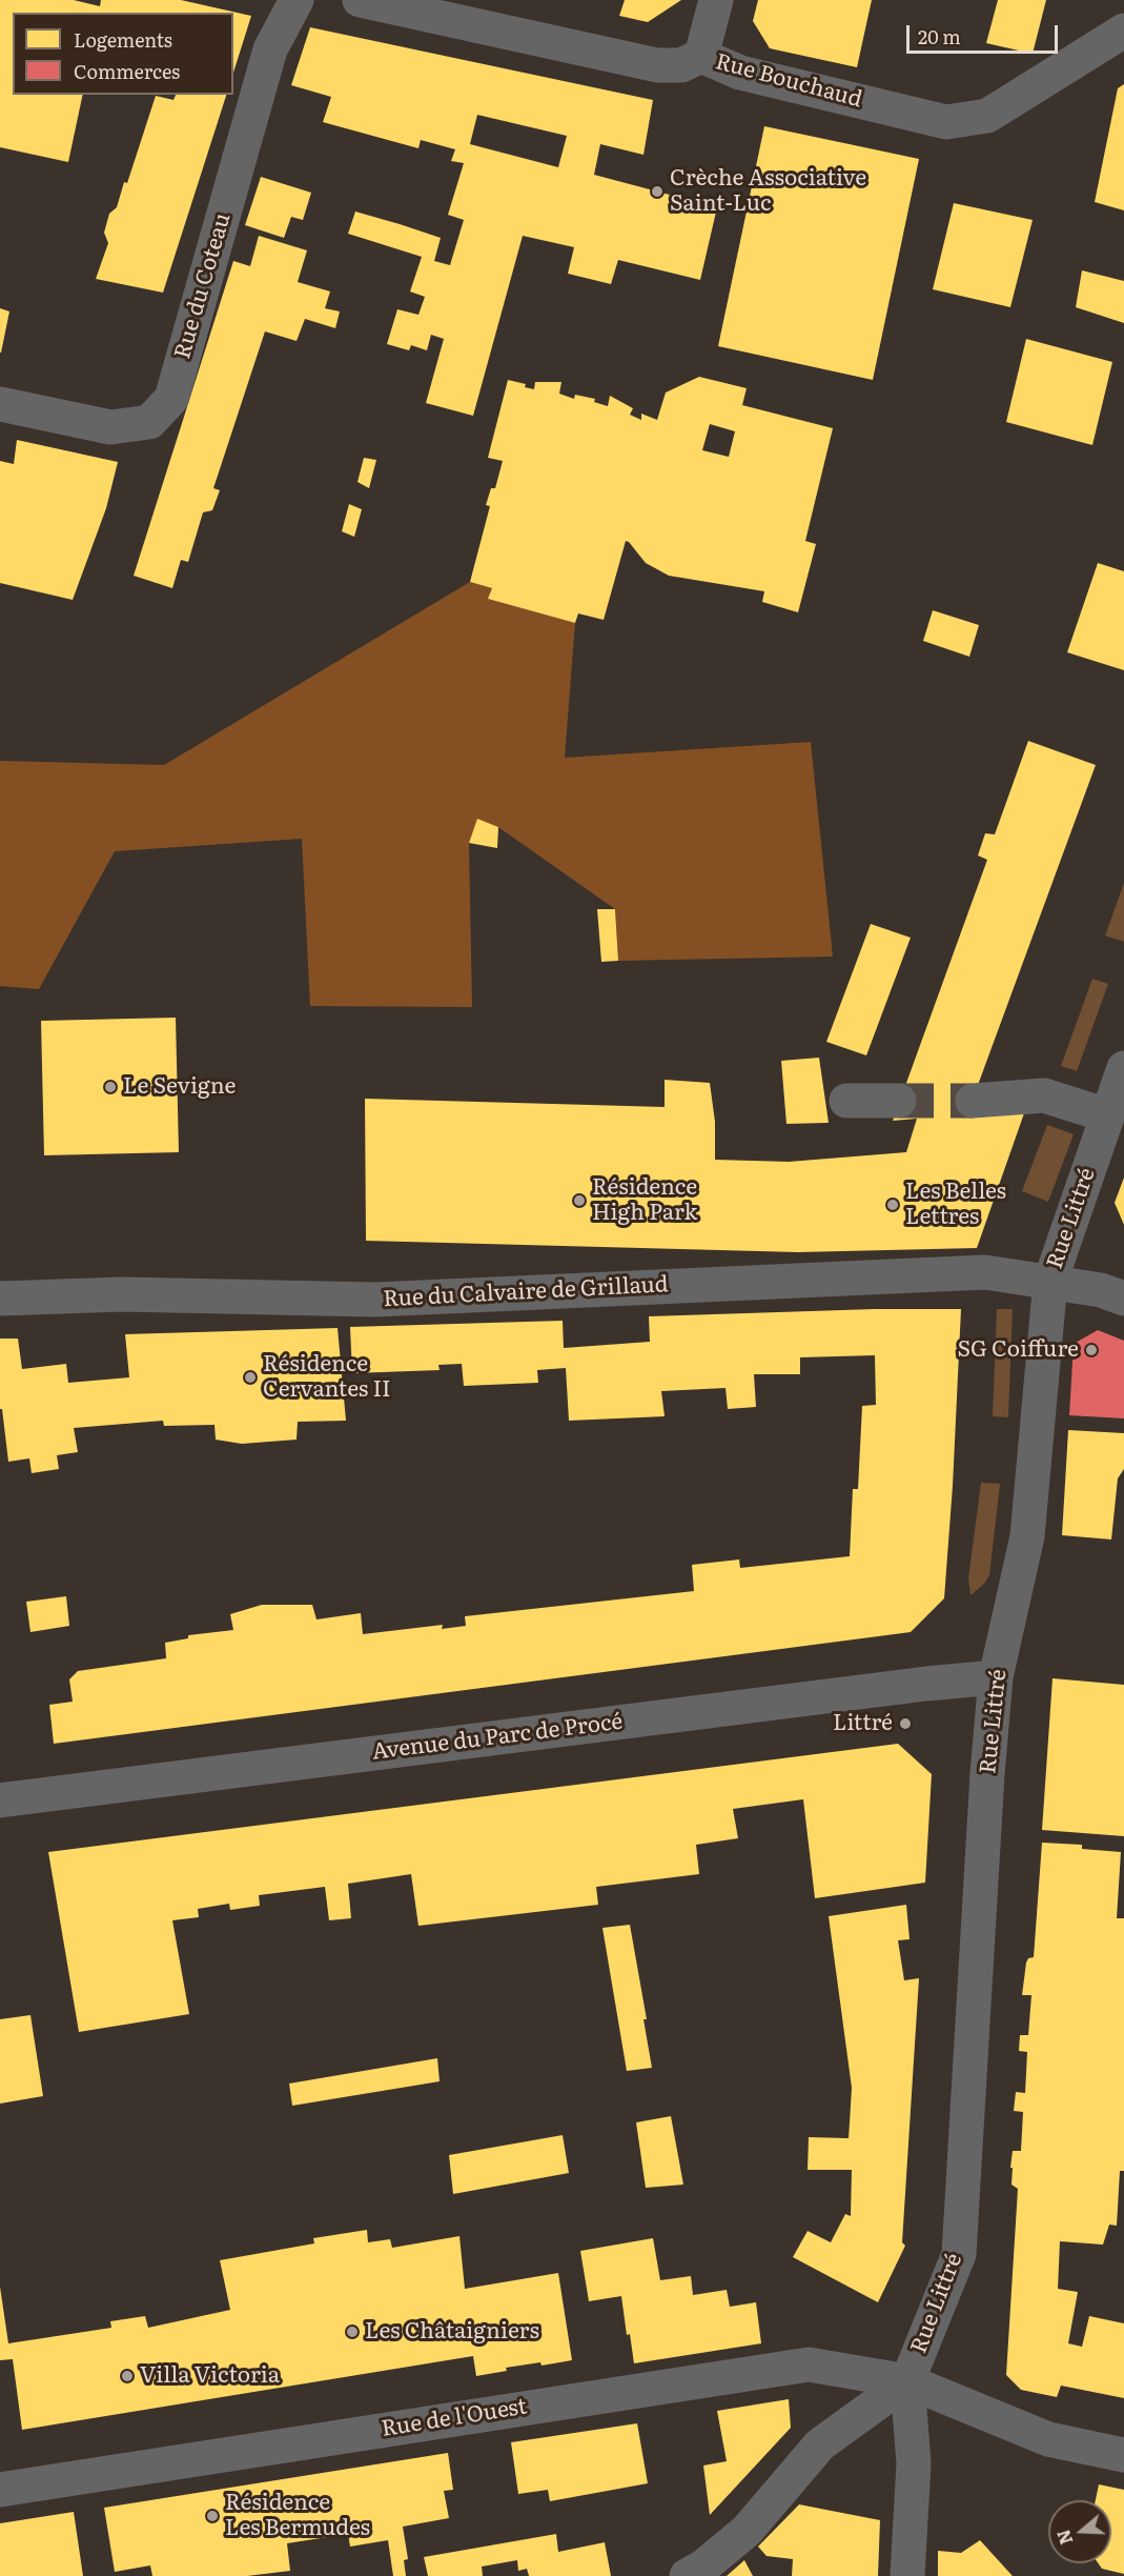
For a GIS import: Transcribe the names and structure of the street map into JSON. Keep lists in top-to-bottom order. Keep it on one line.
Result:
{"streets":{"street":["Rue Bouchaud","Rue du Coteau","Rue Littré","Rue du Calvaire de Grillaud","Avenue du Parc de Procé","Rue de l'Ouest"]},"crossings":[["Rue Littré","Rue du Calvaire de Grillaud"],["Rue Littré","Avenue du Parc de Procé"],["Rue Littré","Rue de l'Ouest"]],"places":["Crèche Associative Saint-Luc","Le Sevigne","Résidence High Park","Les Belles Lettres","SG Coiffure","Résidence Cervantes II","Littré","Les Châtaigniers","Villa Victoria","Résidence Les Bermudes"],"legend":["Logements","Commerces"],"scale_bar":"20 m","north":"left"}
